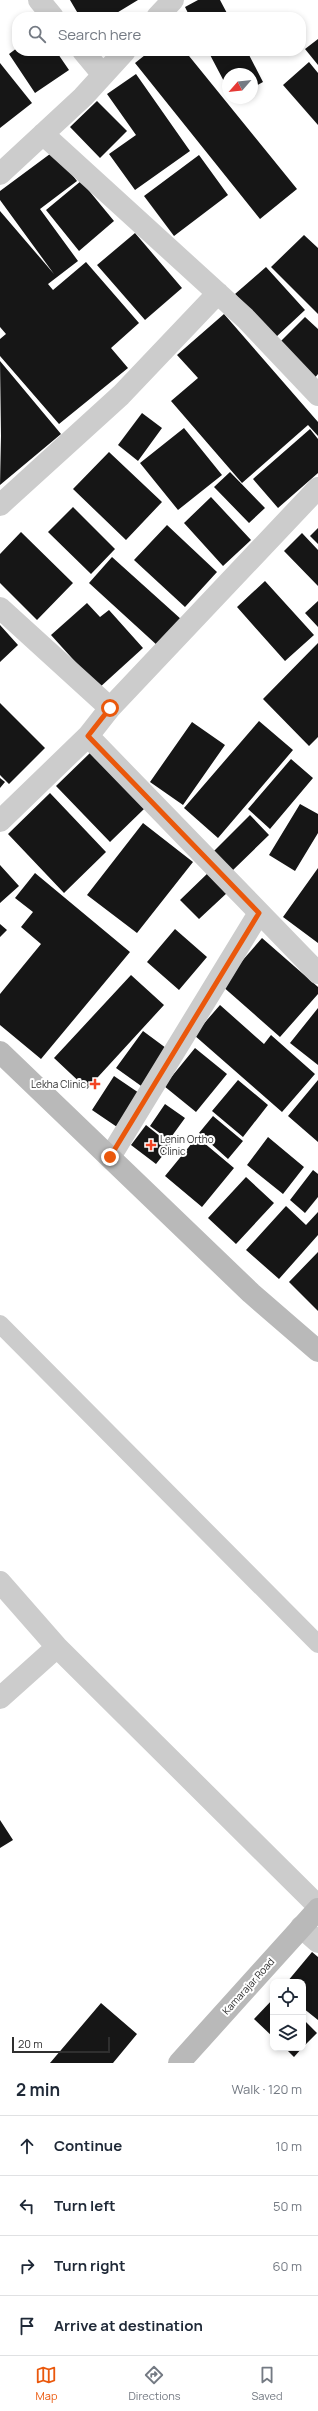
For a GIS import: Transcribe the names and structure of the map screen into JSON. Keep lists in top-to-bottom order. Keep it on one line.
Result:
{"streets":{"street":["Kamarajar Road"]},"places":{"health":["Lekha Clinic","Lenin Ortho Clinic"]},"scale_bar":"20 m","north":"bottom left","page":{"search":"Search here","scale":"20 m","heading":["2 min","Walk · 120 m"],"list":[["Continue","10 m"],["Turn left","50 m"],["Turn right","60 m"],"Arrive at destination"],"nav":["Map","Directions","Saved"]}}
